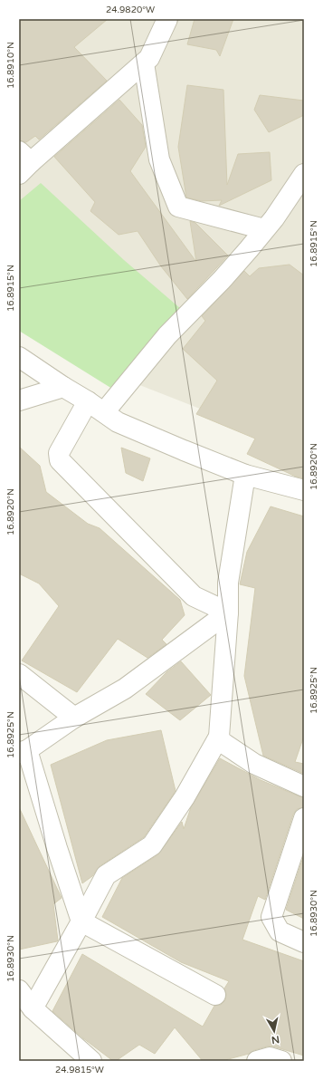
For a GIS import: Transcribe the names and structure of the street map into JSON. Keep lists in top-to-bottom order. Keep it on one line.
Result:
{"north":"bottom","coordinates":["24.9820°W","16.8910°N","16.8915°N","16.8920°N","16.8925°N","16.8930°N","24.9815°W"]}
